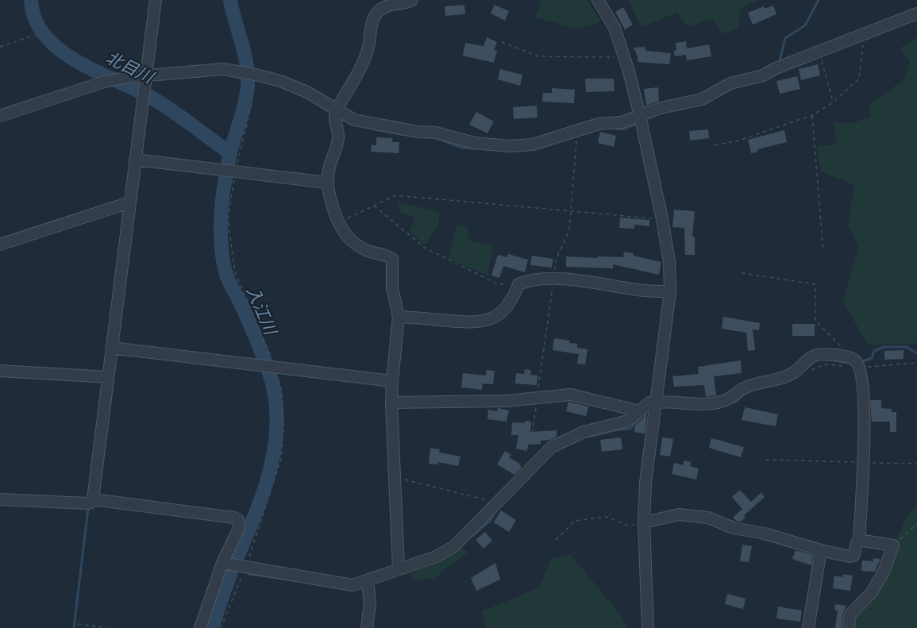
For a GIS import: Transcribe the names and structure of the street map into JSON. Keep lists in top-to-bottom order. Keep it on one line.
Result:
{"water":["北目川","入江川"]}
